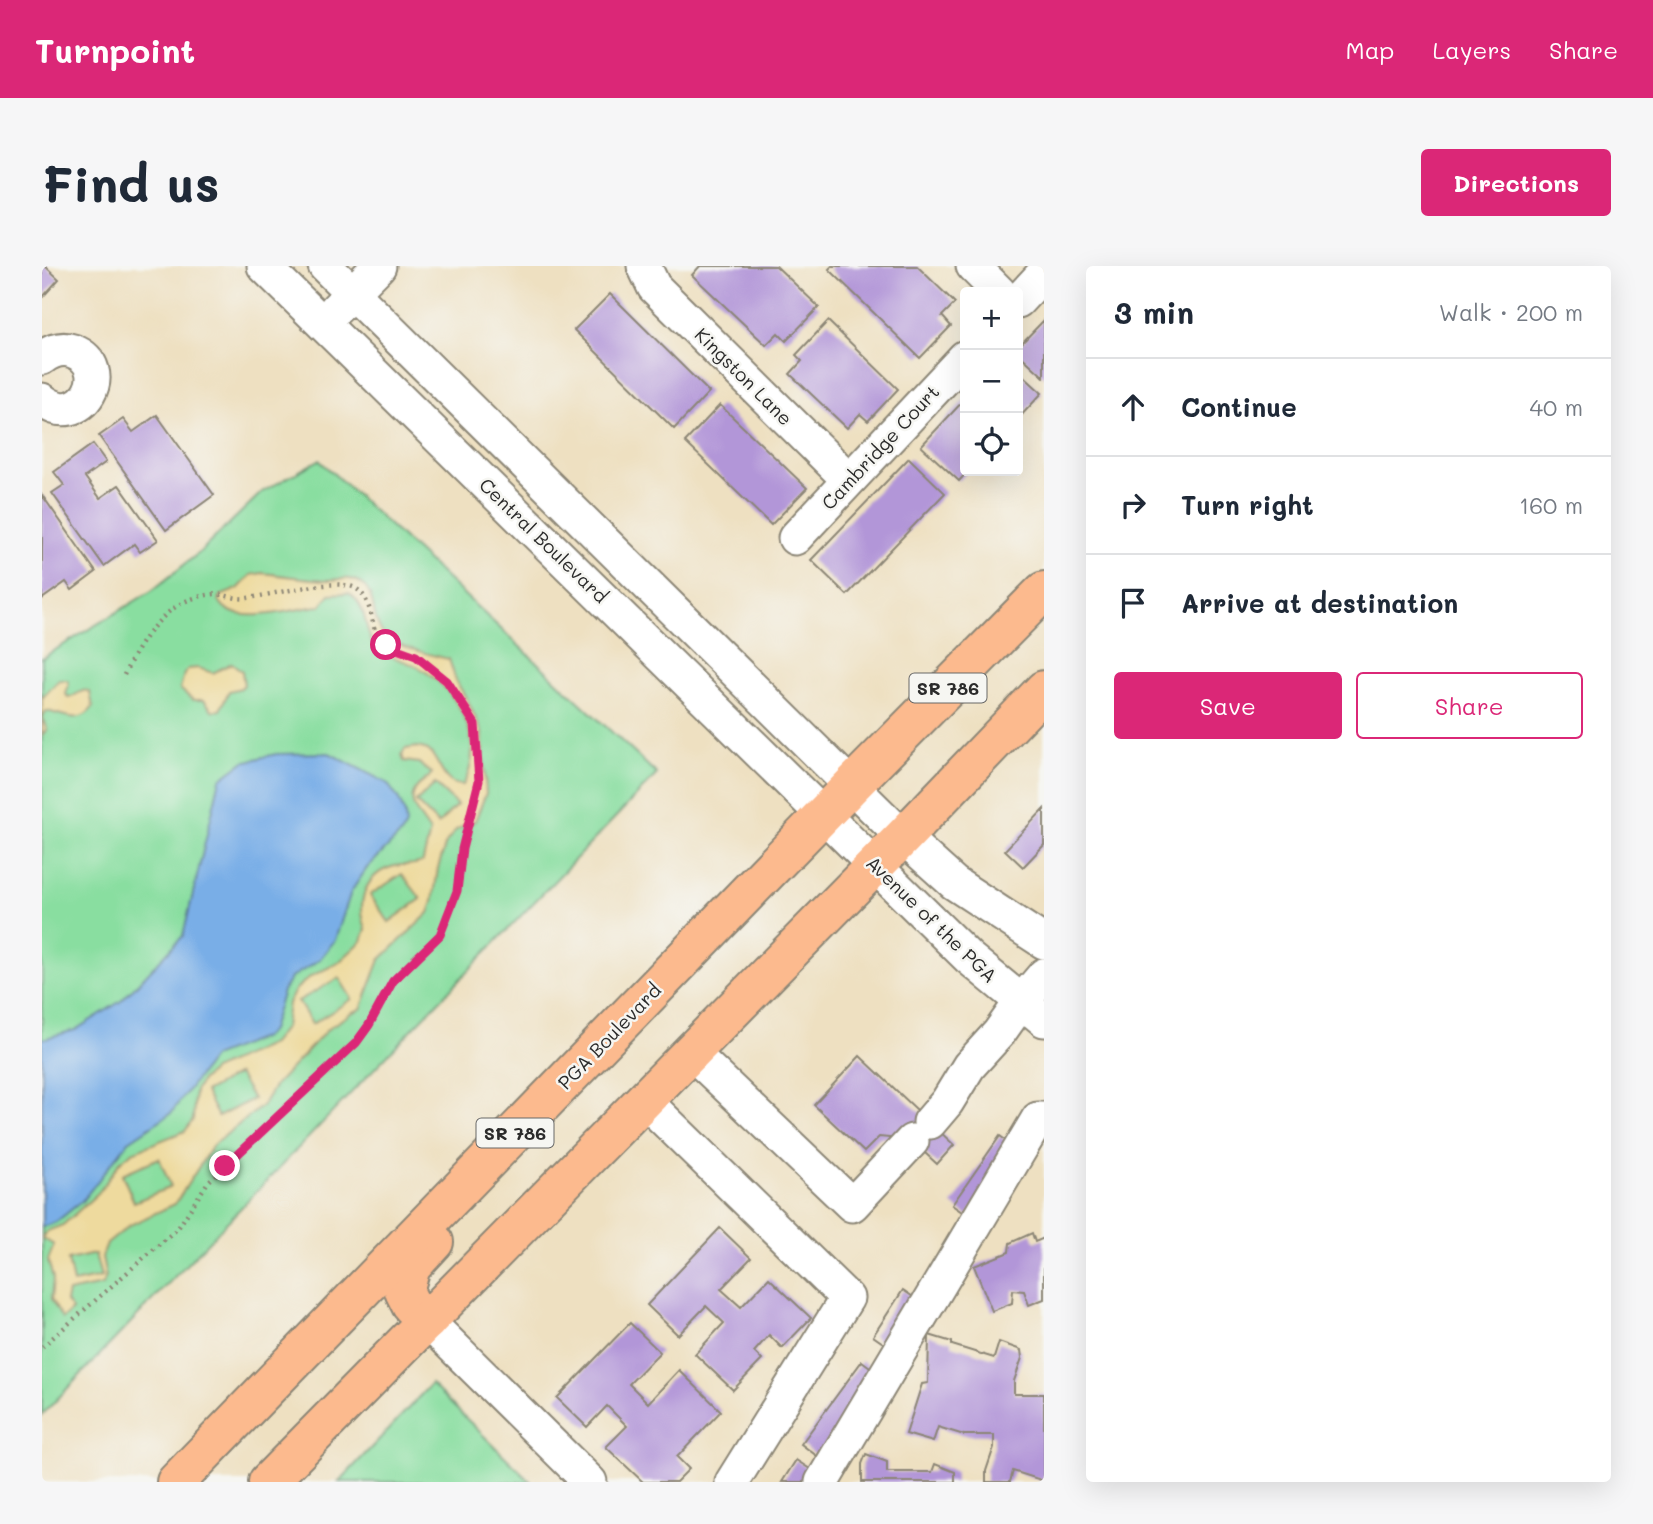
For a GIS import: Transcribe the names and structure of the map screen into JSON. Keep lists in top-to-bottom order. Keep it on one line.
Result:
{"streets":{"main road":["SR 786","PGA Boulevard"],"street":["Kingston Lane","Cambridge Court","Central Boulevard","Avenue of the PGA"]},"crossings":[["Kingston Lane","Cambridge Court"],["Central Boulevard","Avenue of the PGA"],["Central Boulevard","PGA Boulevard"],["Avenue of the PGA","PGA Boulevard"]],"page":{"header":"Turnpoint","nav":["Map","Layers","Share"],"buttons":["Directions",["Save","Share"]],"title":"Find us","heading":["3 min","Walk · 200 m"],"map_buttons":["+","−"],"list":[["Continue","40 m"],["Turn right","160 m"],"Arrive at destination"]}}
